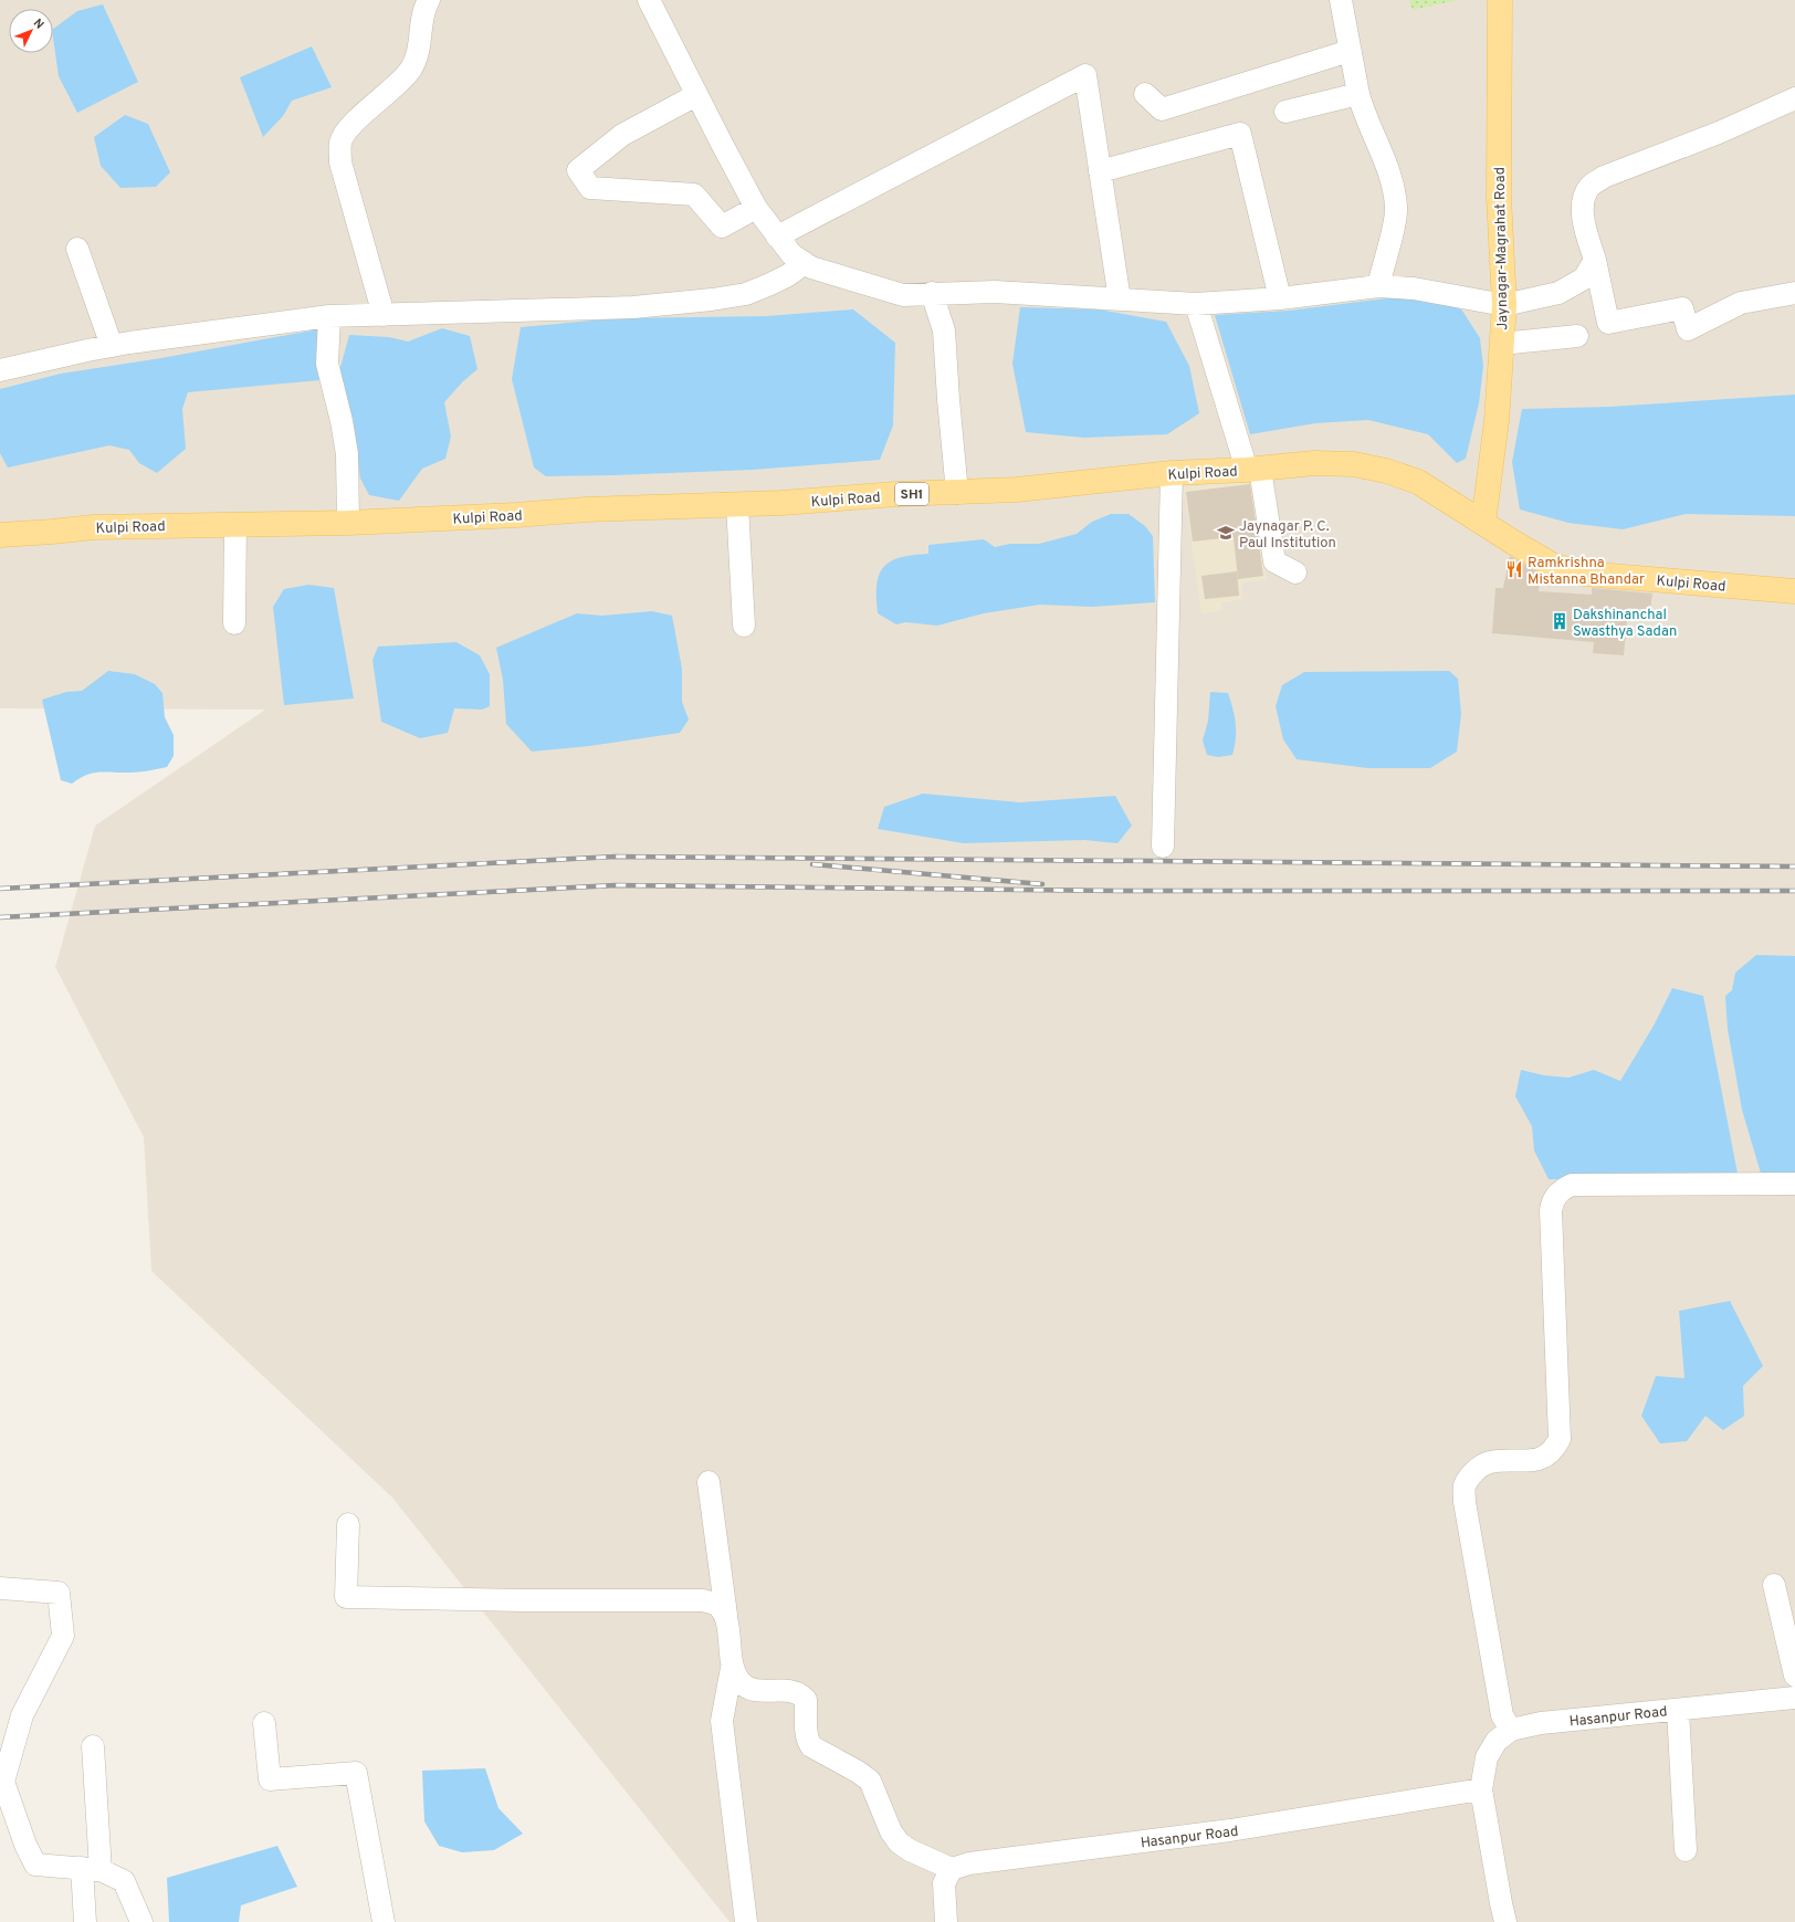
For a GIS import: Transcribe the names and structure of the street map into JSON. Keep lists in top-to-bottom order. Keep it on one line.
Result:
{"streets":{"main road":["Jaynagar-Magrahat Road","Kulpi Road","SH1"],"street":["Hasanpur Road"]},"crossings":[["Jaynagar-Magrahat Road","Kulpi Road"]],"places":{"school or university":["Jaynagar P. C. Paul Institution"],"restaurant":["Ramkrishna Mistanna Bhandar"],"building":["Dakshinanchal Swasthya Sadan"]},"north":"top right"}
